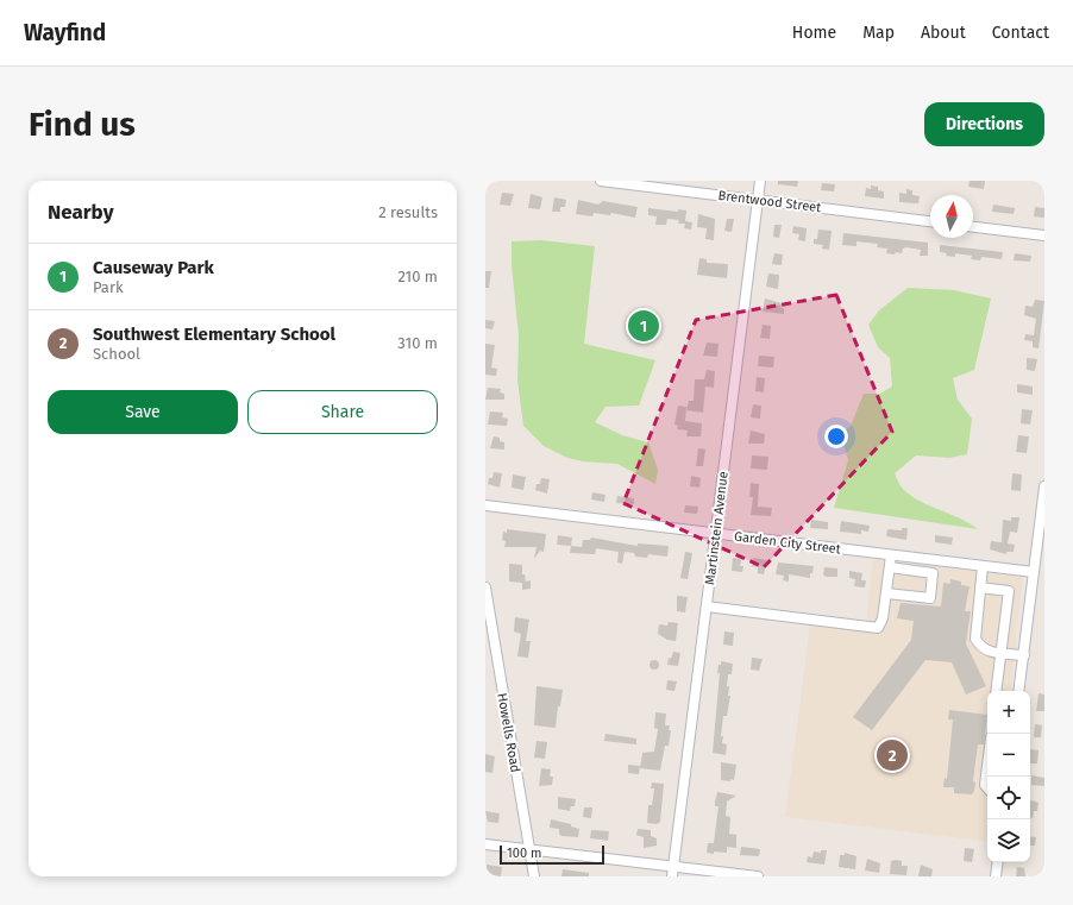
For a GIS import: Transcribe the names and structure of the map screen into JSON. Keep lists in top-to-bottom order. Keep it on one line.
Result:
{"streets":{"street":["Brentwood Street","Martinstein Avenue","Garden City Street","Howells Road"]},"crossings":[["Brentwood Street","Martinstein Avenue"],["Martinstein Avenue","Garden City Street"]],"scale_bar":"100 m","north":"top","page":{"header":"Wayfind","nav":["Home","Map","About","Contact"],"buttons":["Directions",["Save","Share"]],"title":"Find us","heading":["Nearby","2 results"],"list":[{"mark":"1","name":"Causeway Park","note":"Park","value":"210 m"},{"mark":"2","name":"Southwest Elementary School","note":"School","value":"310 m"}],"pins":["1","2"],"map_buttons":["+","−"],"scale":"100 m"}}
